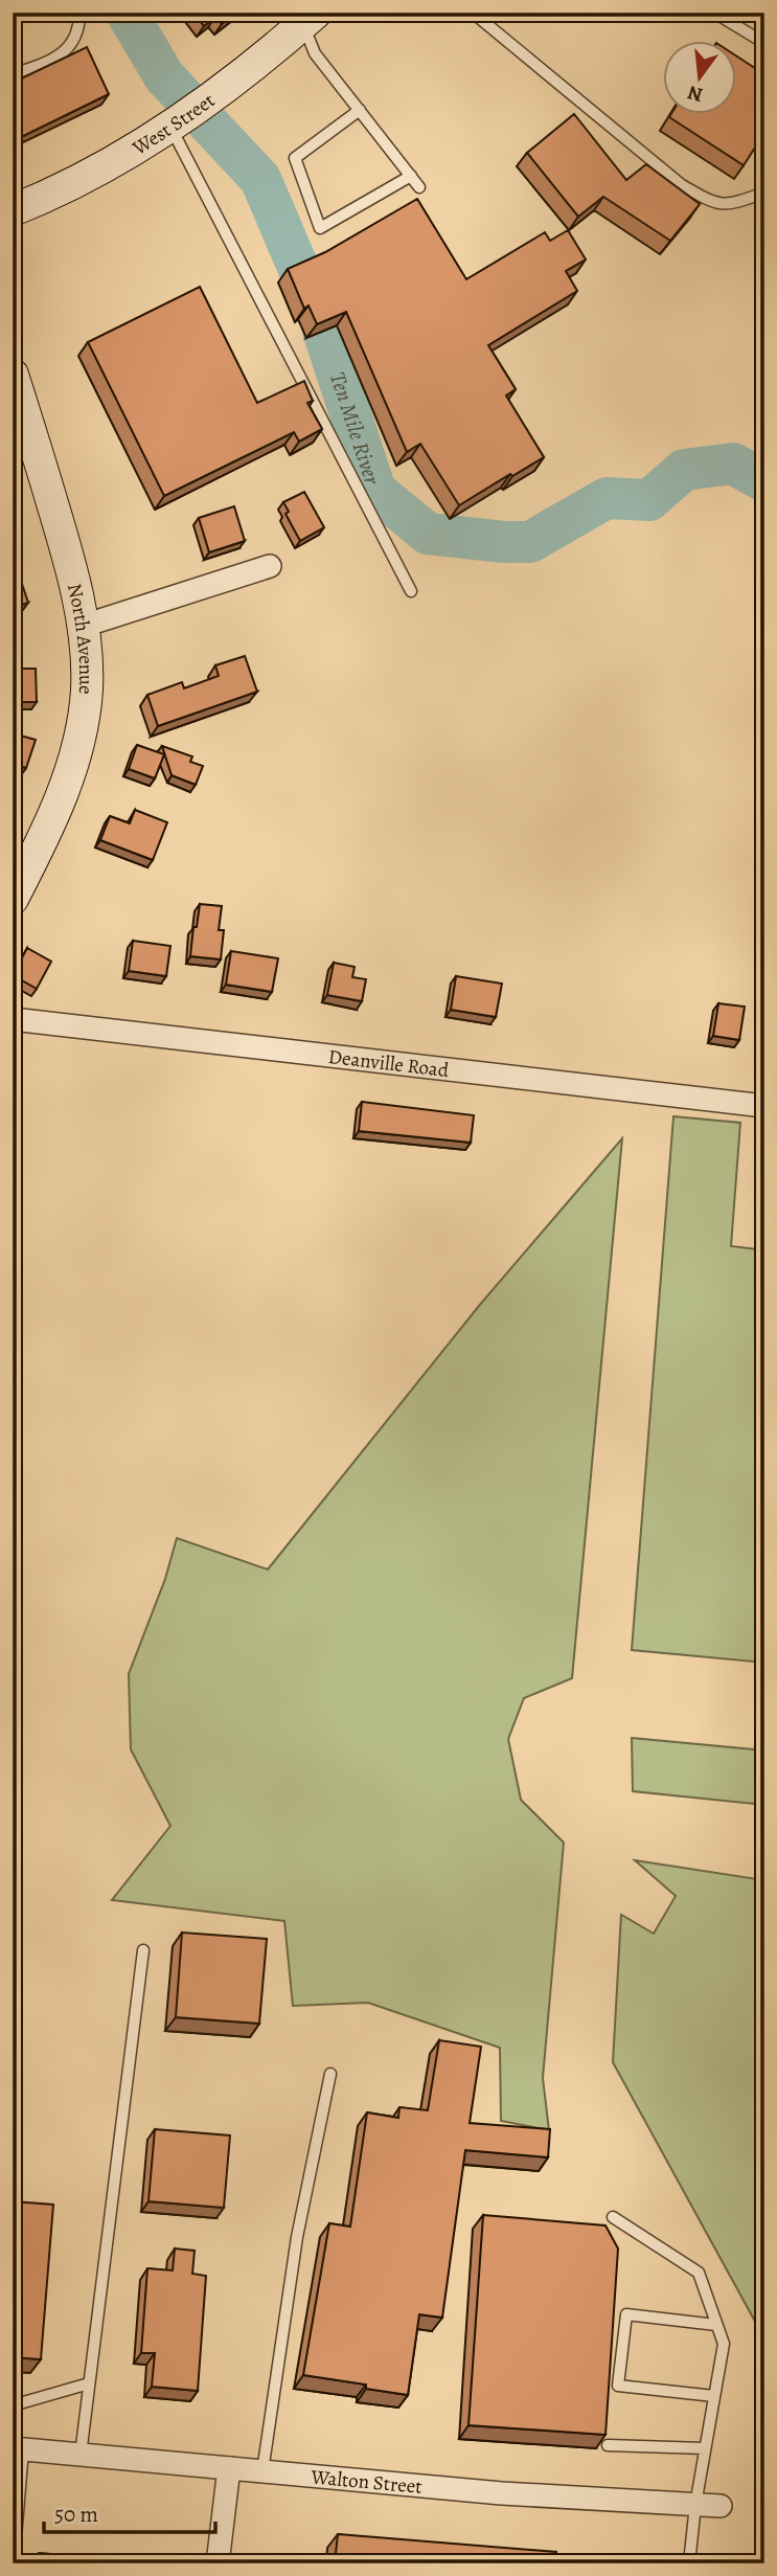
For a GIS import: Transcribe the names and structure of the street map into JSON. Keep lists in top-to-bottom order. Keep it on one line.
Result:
{"streets":{"main road":["West Street","North Avenue"],"street":["Deanville Road","Walton Street"]},"water":["Ten Mile River"],"scale_bar":"50 m","north":"bottom"}
